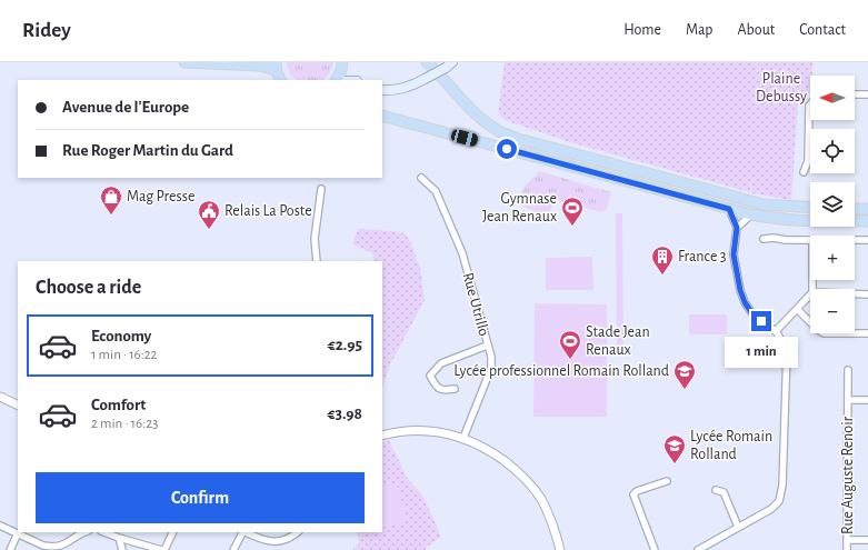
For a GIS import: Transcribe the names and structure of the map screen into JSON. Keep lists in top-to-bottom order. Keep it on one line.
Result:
{"streets":{"street":["Rue Utrillo","Rue Auguste Renoir"]},"parks":["Plaine Debussy"],"places":{"shop":["Mag Presse"],"sports":["Gymnase Jean Renaux","Stade Jean Renaux"],"public building":["Relais La Poste"],"building":["France 3"],"school or university":["Lycée professionnel Romain Rolland","Lycée Romain Rolland"]},"north":"left","page":{"header":"Ridey","nav":["Home","Map","About","Contact"],"map_buttons":["+","−"],"banner":["Avenue de l'Europe","Rue Roger Martin du Gard"],"heading":"Choose a ride","list":[{"name":"Economy","note":"1 min · 16:22","value":"€2.95"},{"name":"Comfort","note":"2 min · 16:23","value":"€3.98"}],"bubble":"1 min","buttons":"Confirm"}}
